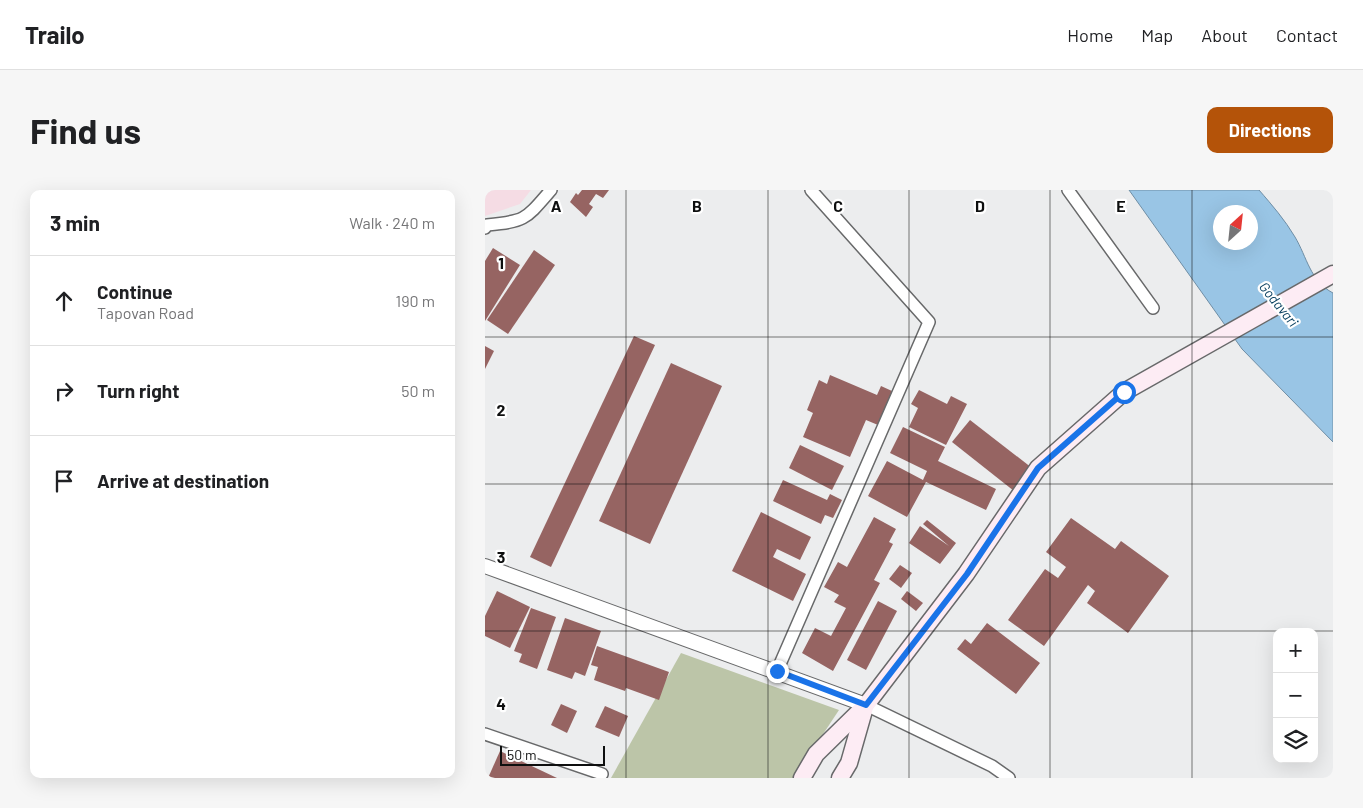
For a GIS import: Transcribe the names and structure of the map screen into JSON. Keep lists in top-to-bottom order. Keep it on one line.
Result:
{"water":["Godavari"],"scale_bar":"50 m","north":"top right","page":{"header":"Trailo","nav":["Home","Map","About","Contact"],"buttons":"Directions","title":"Find us","heading":["3 min","Walk · 240 m"],"list":[["Continue","Tapovan Road","190 m"],["Turn right","50 m"],"Arrive at destination"],"map_buttons":["+","−"],"scale":"50 m"},"grid":{"columns":["A","B","C","D","E"],"rows":["1","2","3","4"]}}
